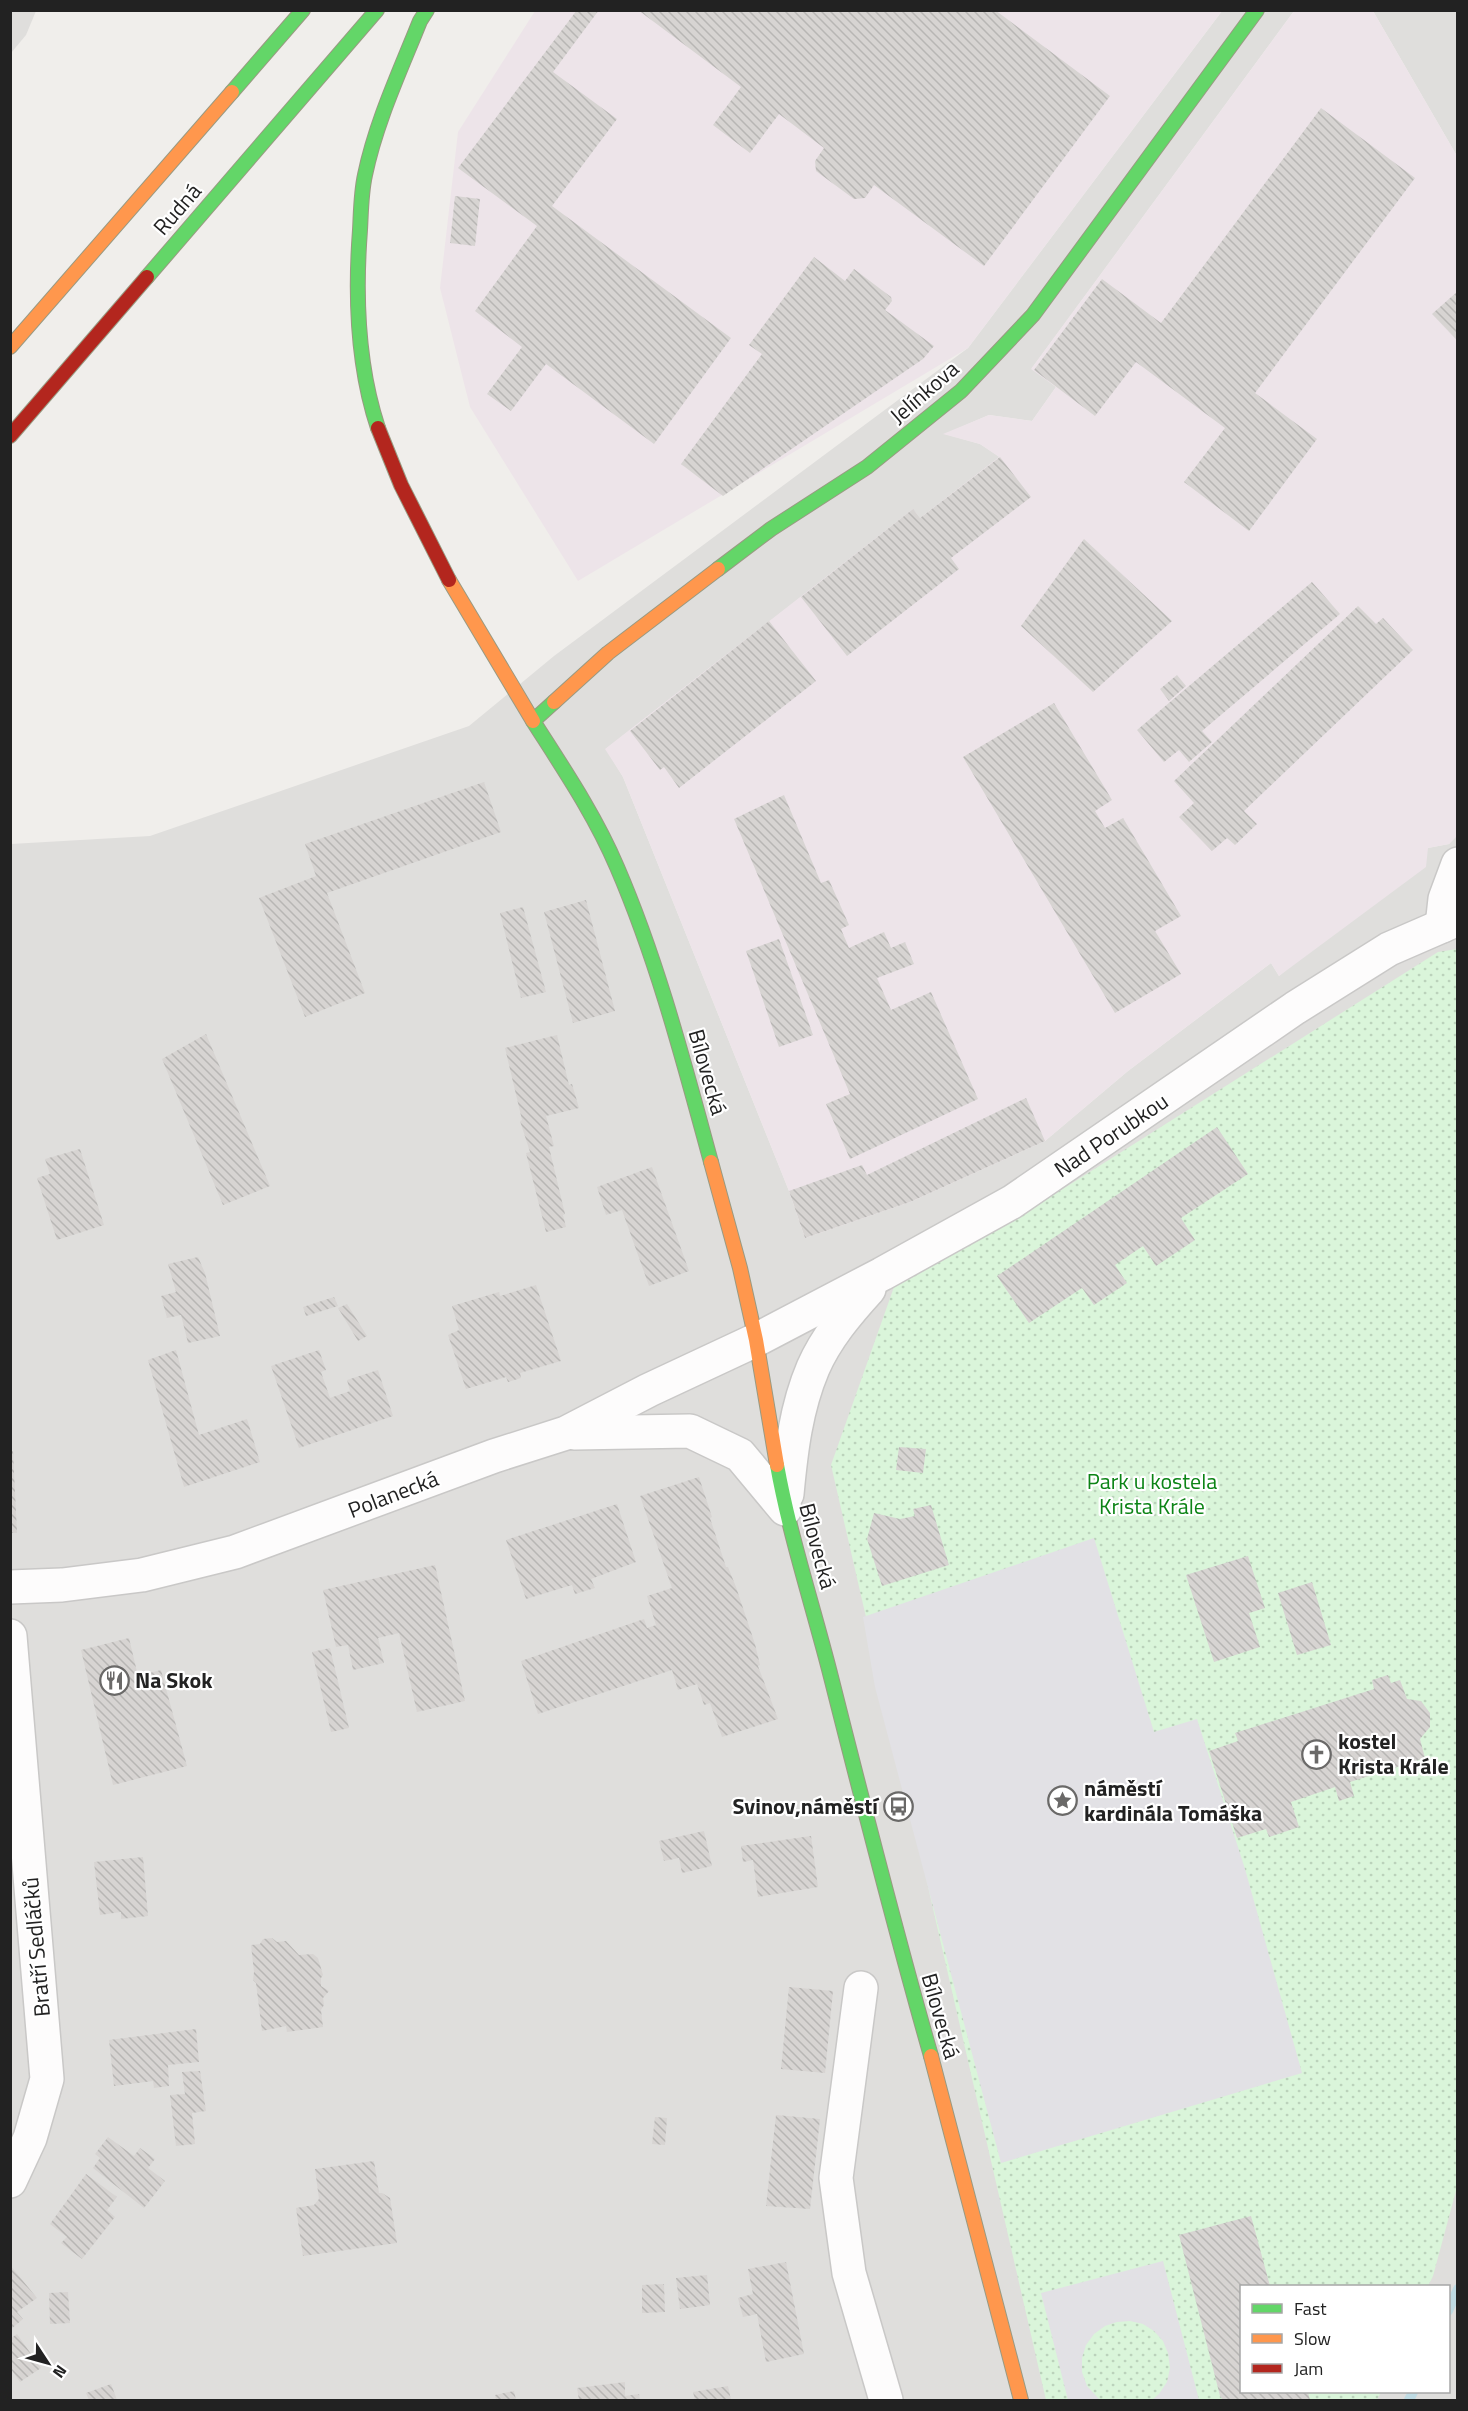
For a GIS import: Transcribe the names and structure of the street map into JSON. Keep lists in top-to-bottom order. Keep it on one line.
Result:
{"streets":{"main road":["Rudná","Jelínkova","Bílovecká"],"street":["Nad Porubkou","Polanecká","Bratří Sedláčků"]},"crossings":[["Jelínkova","Bílovecká"],["Bílovecká","Nad Porubkou"],["Bílovecká","Polanecká"],["Nad Porubkou","Polanecká"]],"parks":["Park u kostela Krista Krále"],"places":{"restaurant":["Na Skok"],"church":["kostel Krista Krále"],"place":["náměstí kardinála Tomáška"],"bus stop":["Svinov,náměstí"]},"legend":["Fast","Slow","Jam"],"north":"bottom right"}
